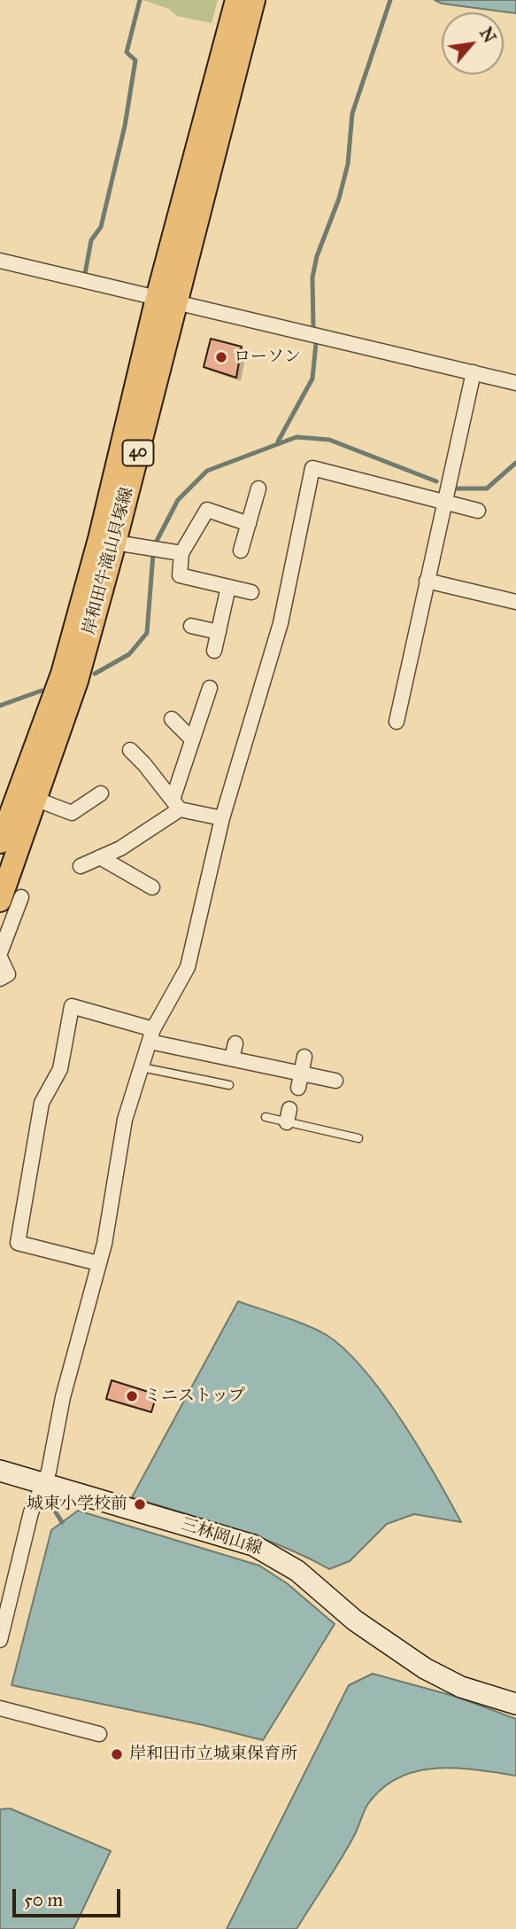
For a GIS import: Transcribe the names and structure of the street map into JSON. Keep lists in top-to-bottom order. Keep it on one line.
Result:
{"streets":{"main road":["40","岸和田牛滝山貝塚線","三林岡山線"]},"places":["ローソン","ミニストップ","城東小学校前","岸和田市立城東保育所"],"scale_bar":"50 m","north":"top right"}
